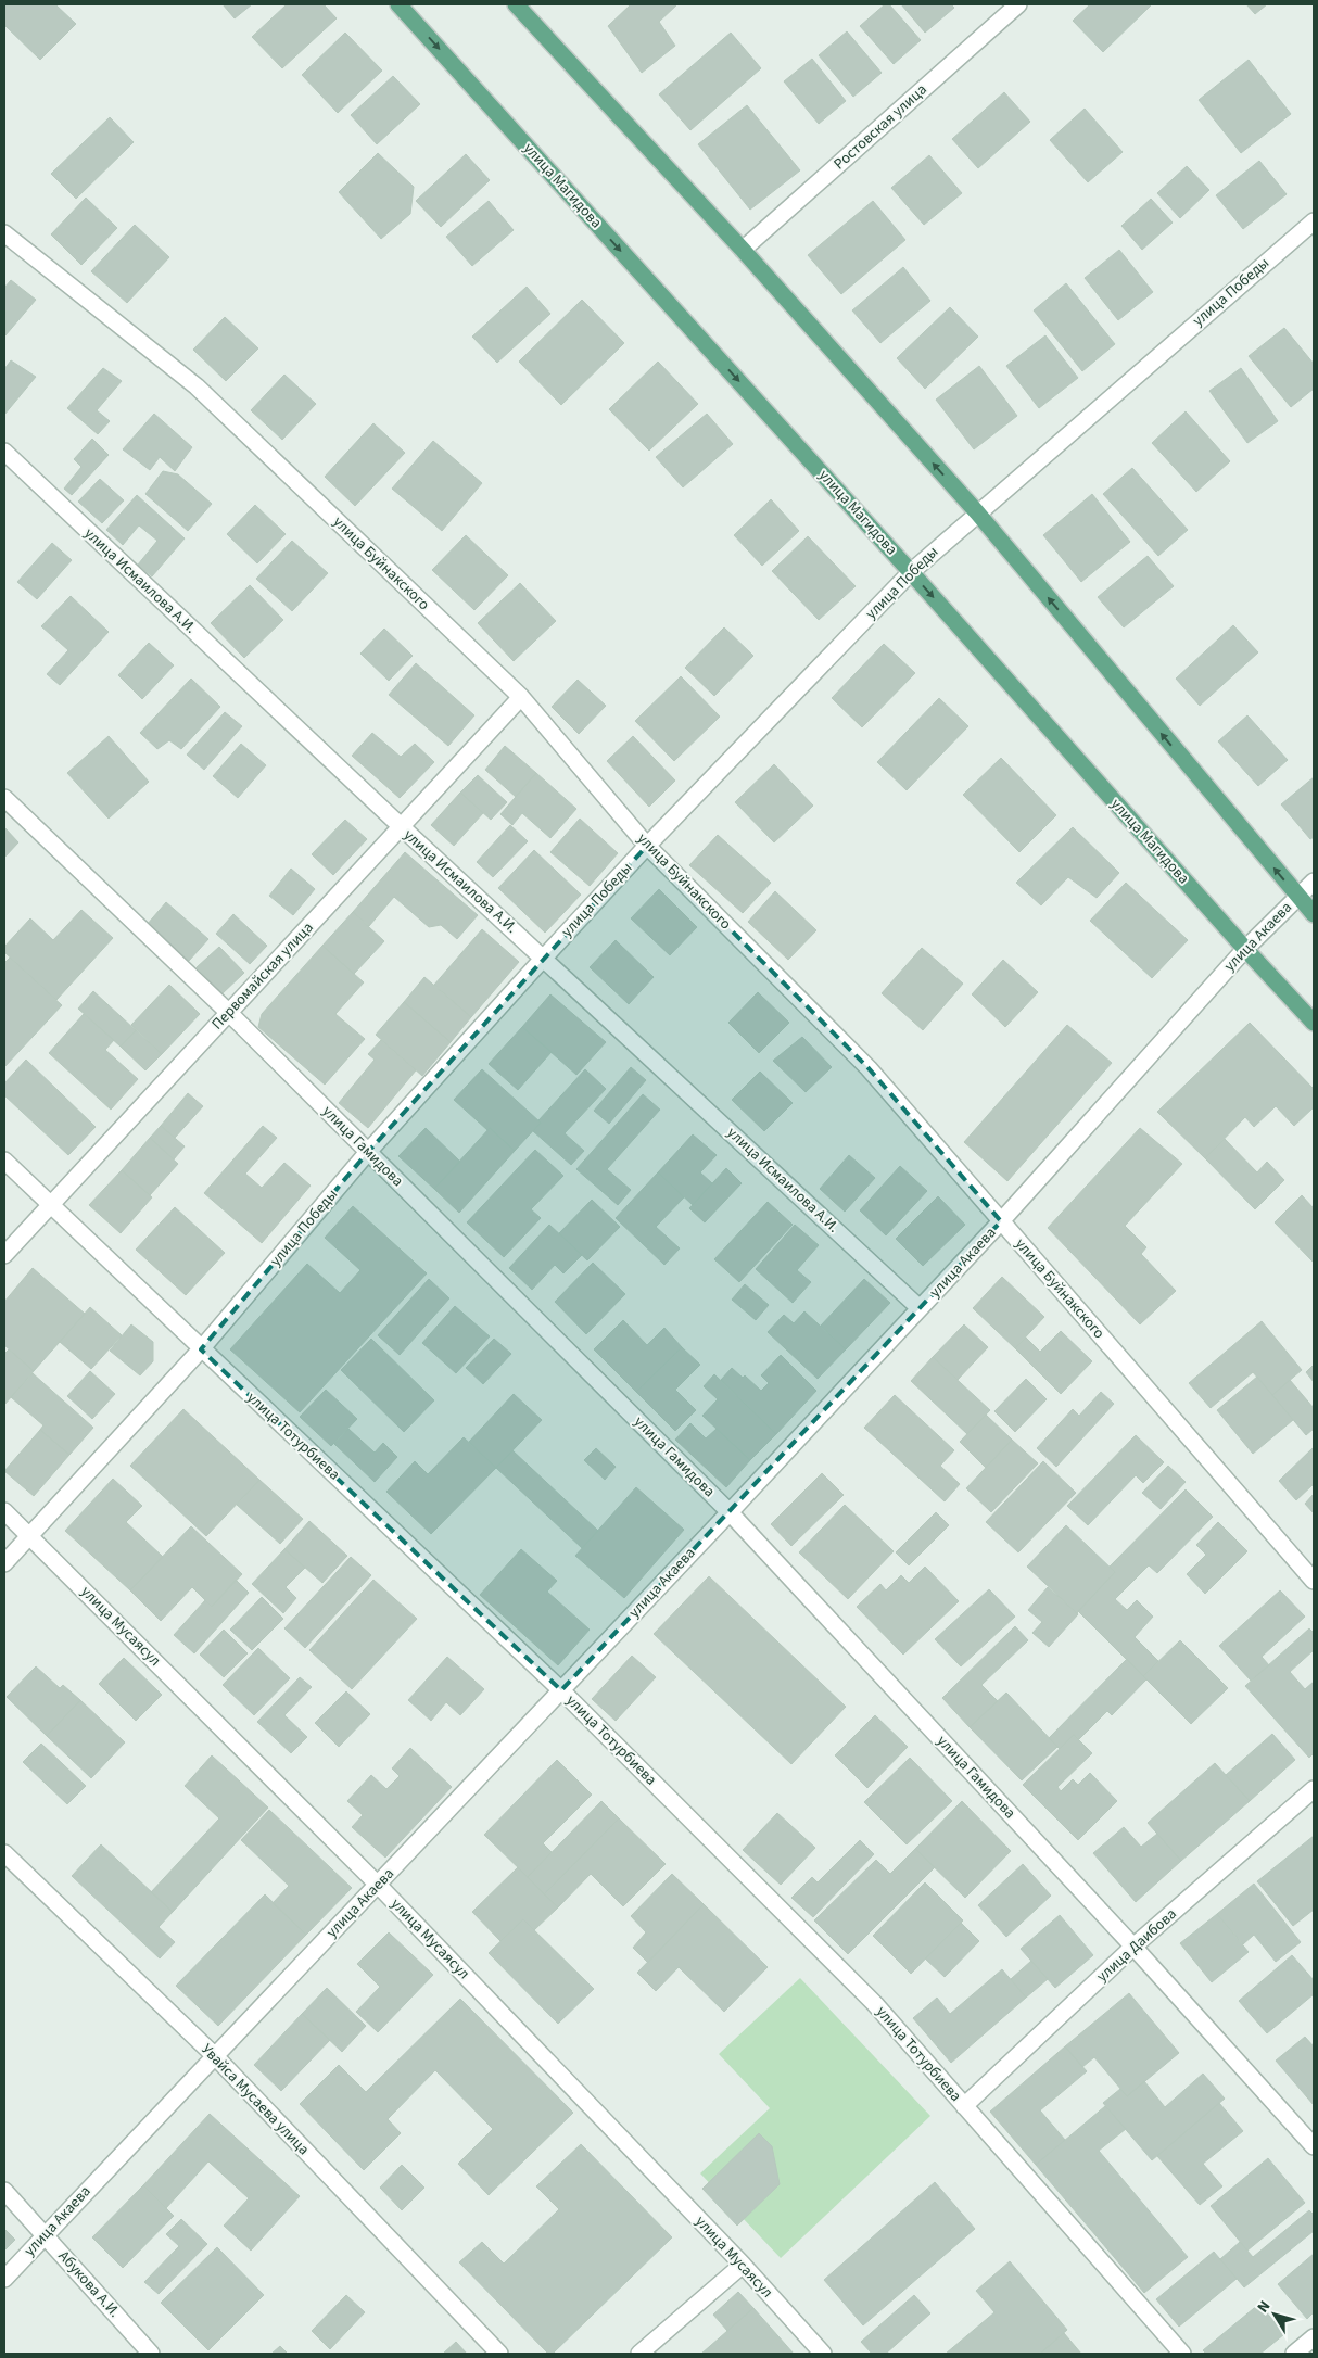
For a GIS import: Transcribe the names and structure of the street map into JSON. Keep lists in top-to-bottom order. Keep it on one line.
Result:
{"streets":{"main road":["улица Магидова"],"street":["Ростовская улица","улица Победы","улица Буйнакского","улица Исмаилова А.И.","улица Акаева","Первомайская улица","улица Гамидова","улица Тотурбиева","улица Мусаясул","улица Даибова","Увайса Мусаева улица","Абукова А.И."]},"crossings":[["улица Магидова","улица Победы"],["улица Магидова","улица Акаева"],["улица Победы","улица Буйнакского"],["улица Победы","улица Исмаилова А.И."],["улица Победы","улица Гамидова"],["улица Победы","улица Тотурбиева"],["улица Победы","улица Мусаясул"],["улица Буйнакского","улица Акаева"],["улица Буйнакского","Первомайская улица"],["улица Исмаилова А.И.","улица Акаева"],["улица Исмаилова А.И.","Первомайская улица"],["улица Акаева","улица Гамидова"],["улица Акаева","улица Тотурбиева"],["улица Акаева","улица Мусаясул"],["улица Акаева","Увайса Мусаева улица"],["улица Акаева","Абукова А.И."],["Первомайская улица","улица Гамидова"],["Первомайская улица","улица Тотурбиева"],["улица Гамидова","улица Даибова"],["улица Тотурбиева","улица Даибова"]],"north":"top left"}
